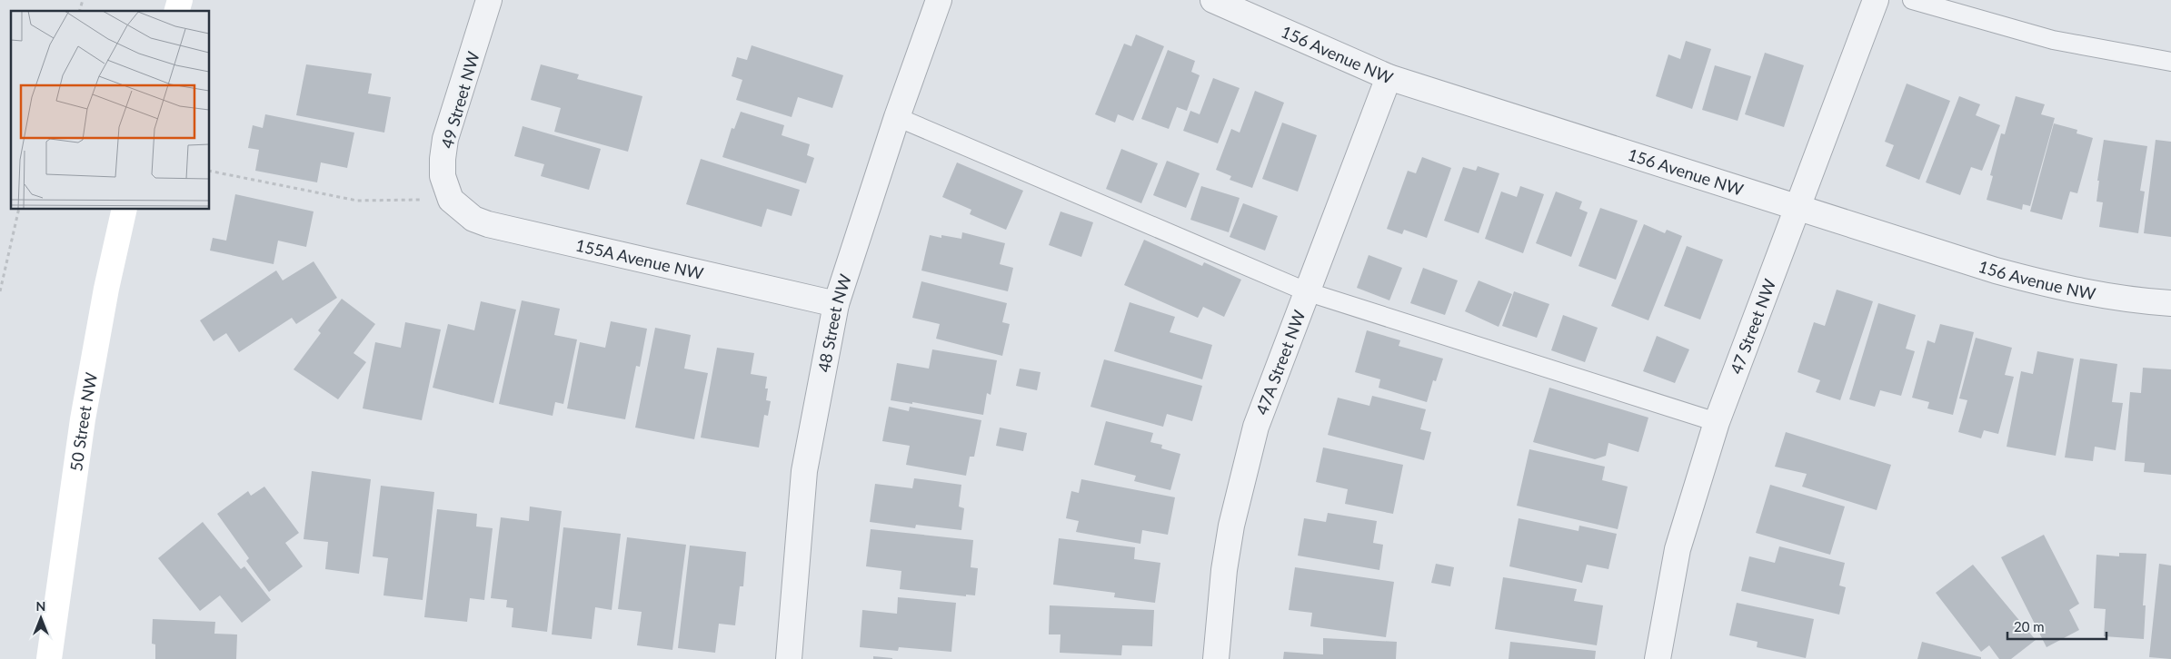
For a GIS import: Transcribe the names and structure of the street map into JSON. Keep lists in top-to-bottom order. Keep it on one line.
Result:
{"streets":{"main road":["50 Street NW"],"street":["156 Avenue NW","49 Street NW","155A Avenue NW","48 Street NW","47 Street NW","47A Street NW"]},"crossings":[["156 Avenue NW","47 Street NW"],["156 Avenue NW","47A Street NW"],["49 Street NW","155A Avenue NW"],["155A Avenue NW","48 Street NW"]],"scale_bar":"20 m","north":"top"}
